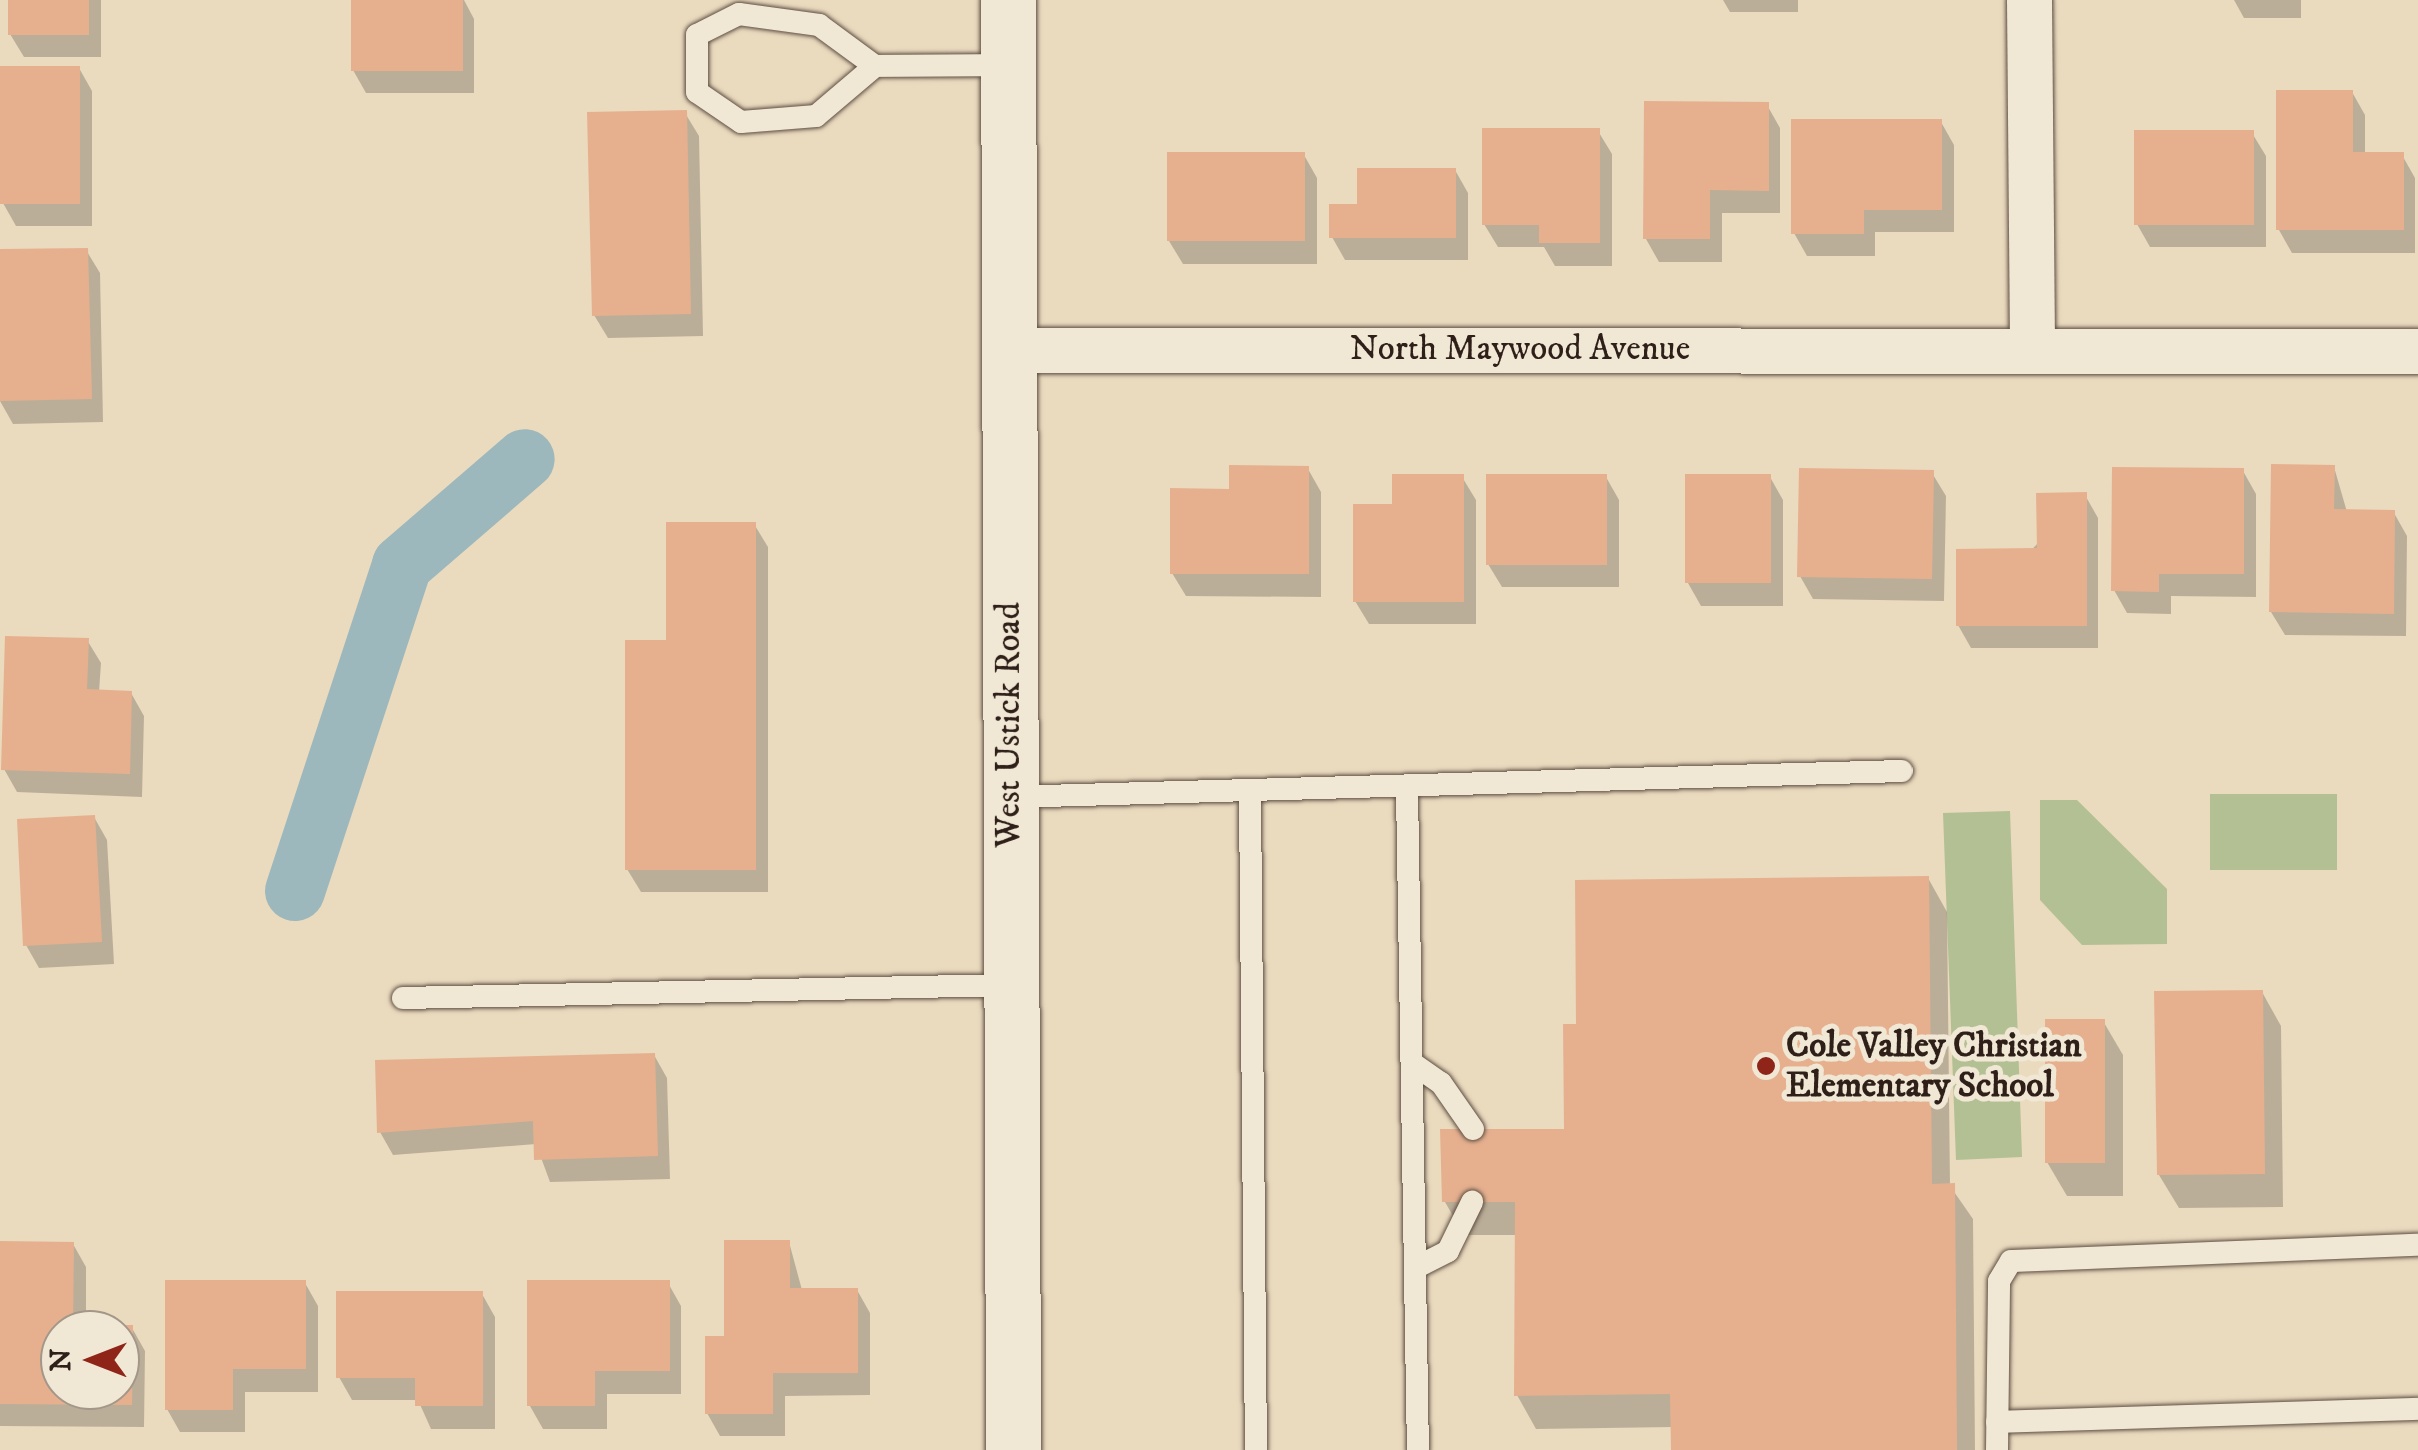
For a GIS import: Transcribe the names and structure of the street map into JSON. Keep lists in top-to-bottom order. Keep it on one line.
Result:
{"streets":{"main road":["West Ustick Road"],"street":["North Maywood Avenue"]},"crossings":[["North Maywood Avenue","West Ustick Road"]],"places":["Cole Valley Christian Elementary School"],"north":"left"}
